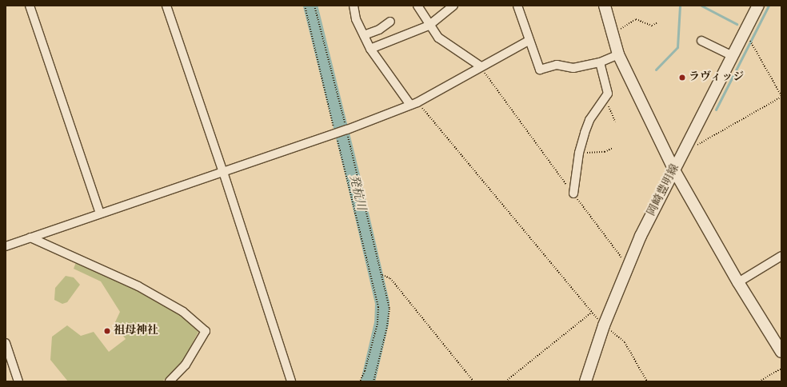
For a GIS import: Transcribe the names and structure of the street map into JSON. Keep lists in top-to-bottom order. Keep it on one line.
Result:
{"streets":{"main road":["岡崎豊明線"]},"water":["発杭川"],"places":["ラヴィッジ","祖母神社"]}
